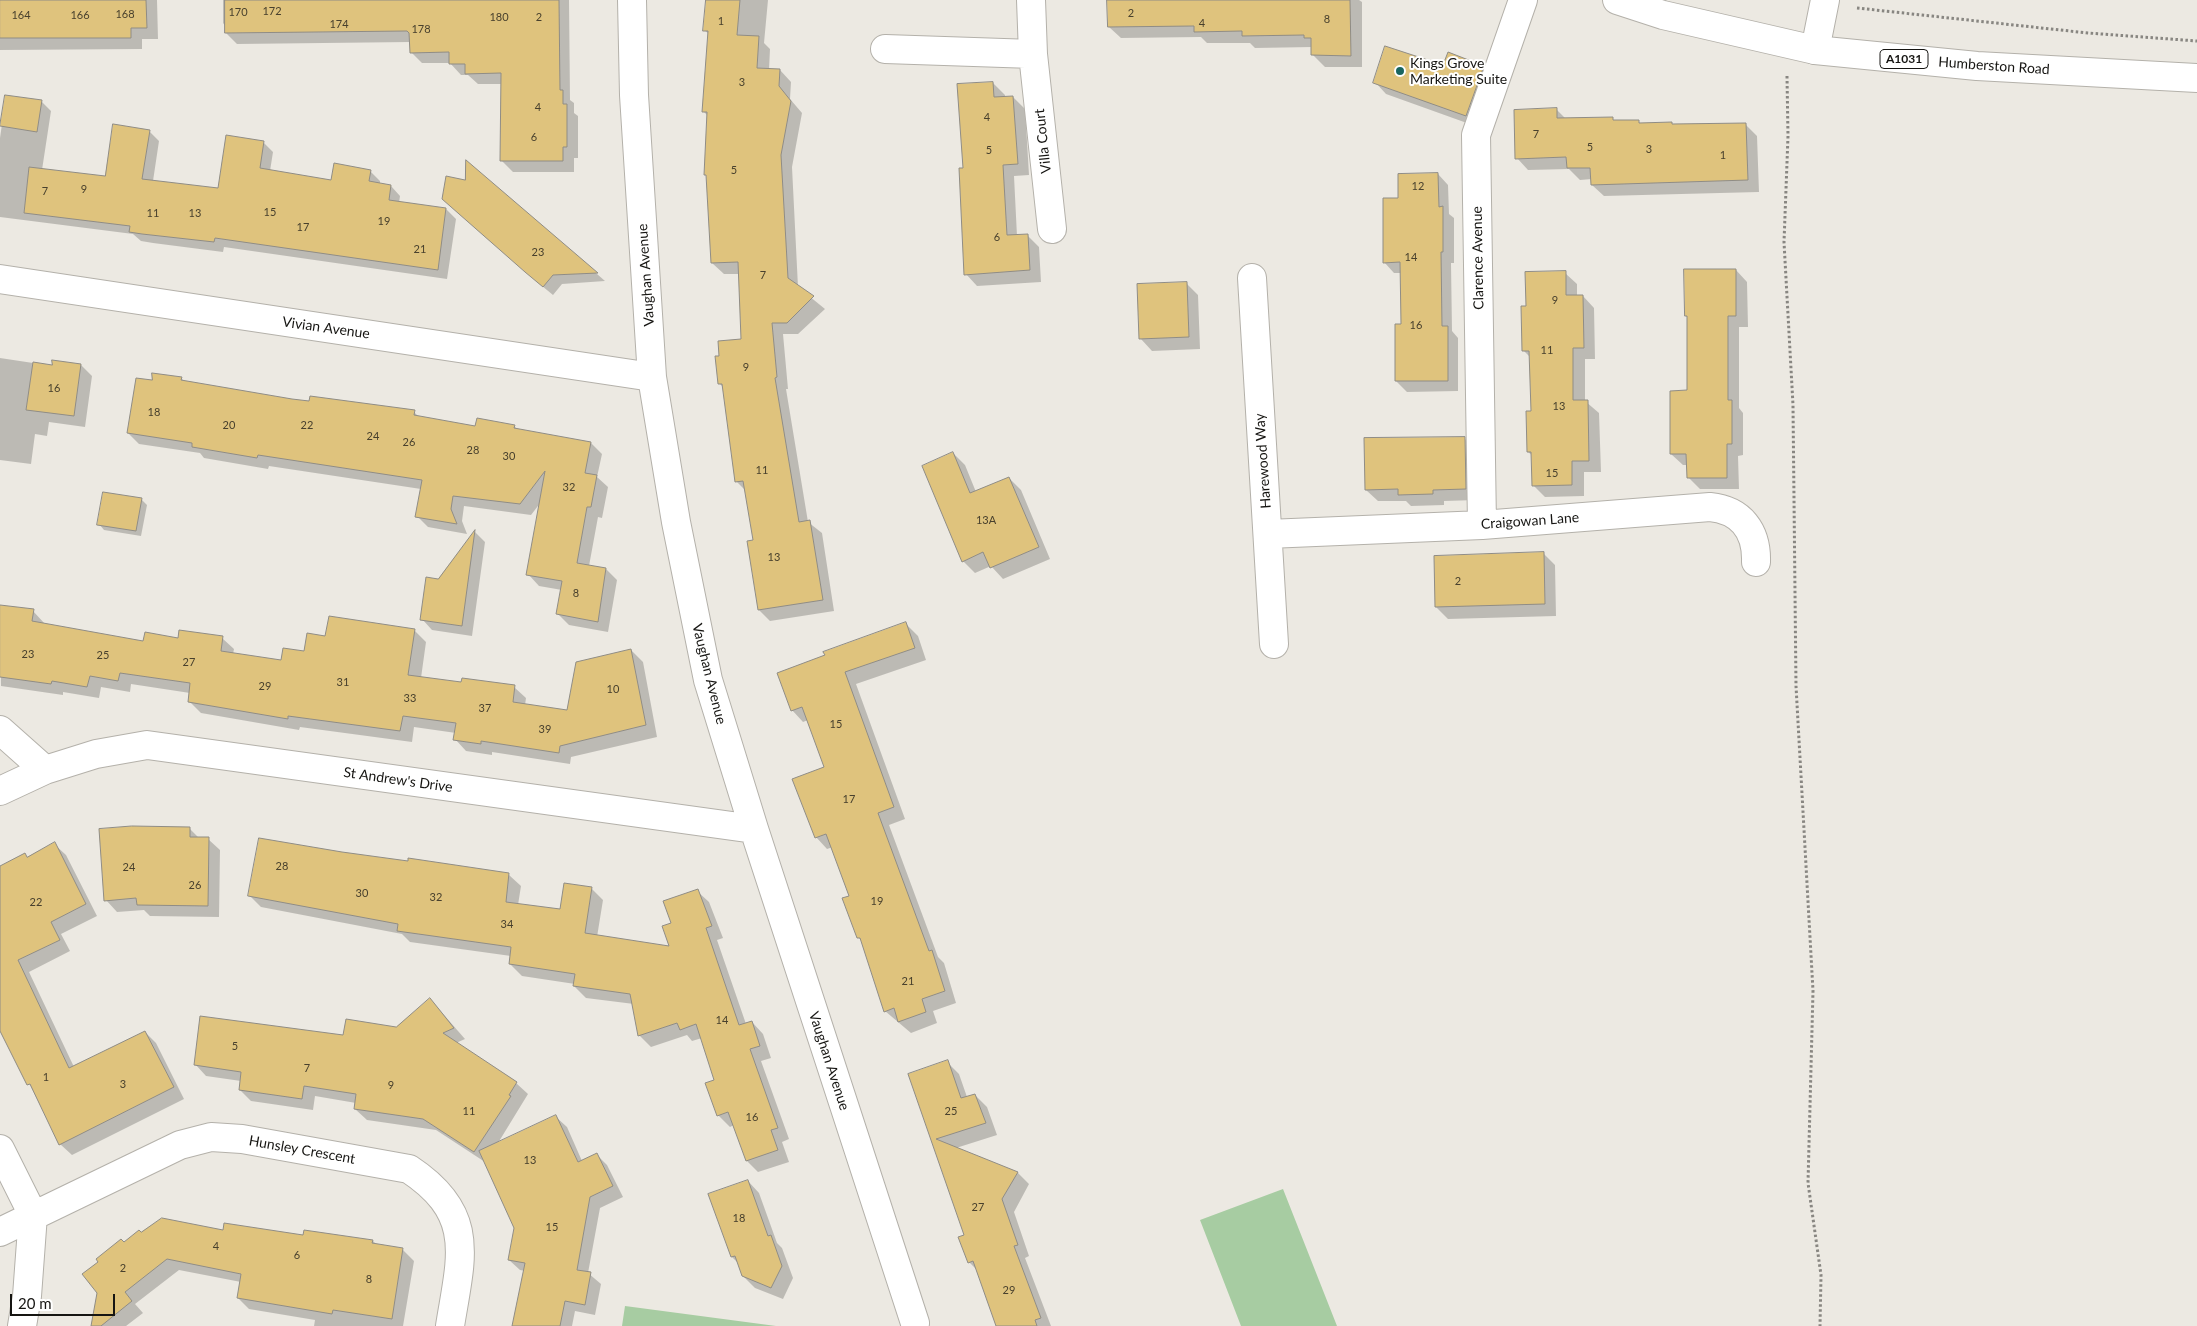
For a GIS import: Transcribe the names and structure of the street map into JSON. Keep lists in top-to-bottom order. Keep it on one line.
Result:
{"streets":{"street":["A1031","Humberston Road","Villa Court","Clarence Avenue","Vaughan Avenue","Vivian Avenue","Harewood Way","Craigowan Lane","St Andrew's Drive","Hunsley Crescent"]},"crossings":[["Clarence Avenue","Craigowan Lane"],["Vaughan Avenue","Vivian Avenue"],["Vaughan Avenue","St Andrew's Drive"],["Harewood Way","Craigowan Lane"]],"places":["Kings Grove Marketing Suite"],"house_numbers":["172","170","2","168","164","166","180","2","8","1","4","174","178","3","4","4","7","6","5","3","5","1","5","12","9","7","15","11","13","19","17","6","21","23","14","7","9","16","11","9","16","13","18","20","22","24","26","28","30","11","15","32","13A","13","2","8","23","25","27","31","29","10","33","37","15","39","17","28","24","26","30","32","19","22","34","21","14","5","7","1","3","9","11","25","16","13","27","18","15","4","6","2","8","29"],"scale_bar":"20 m"}
